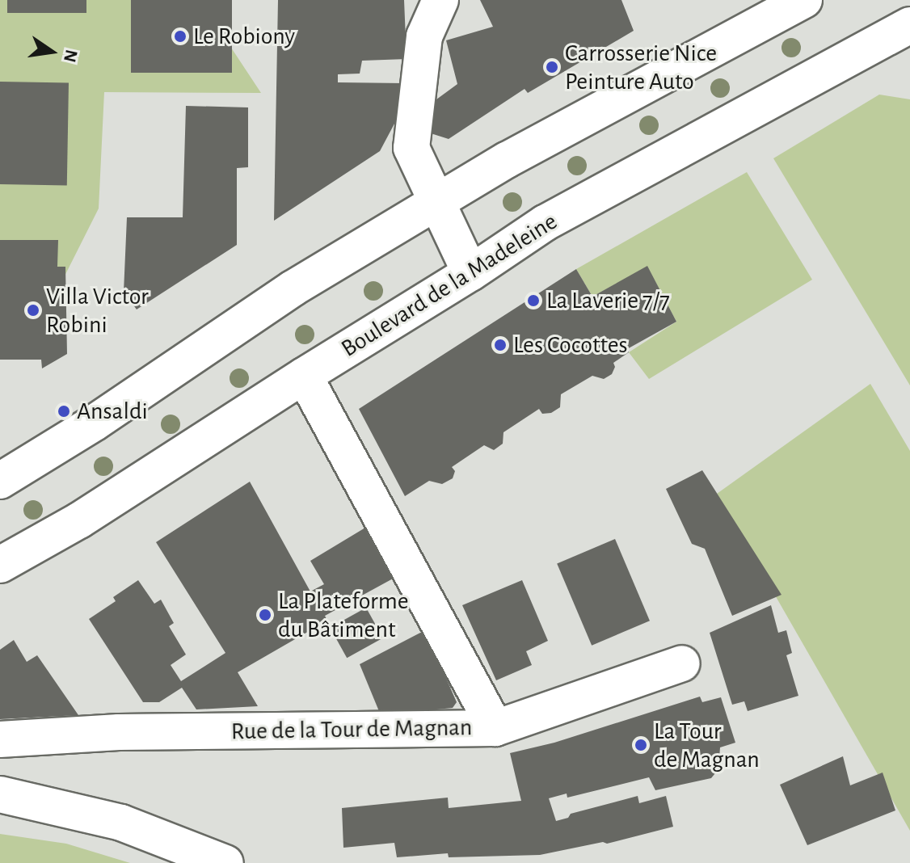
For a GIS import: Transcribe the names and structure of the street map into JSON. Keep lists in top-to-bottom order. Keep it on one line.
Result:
{"streets":{"street":["Boulevard de la Madeleine","Rue de la Tour de Magnan"]},"crossings":[["Boulevard de la Madeleine","Rue de la Tour de Magnan"]],"places":["Le Robiony","Carrosserie Nice Peinture Auto","La Laverie 7/7","Villa Victor Robini","Les Cocottes","Ansaldi","La Plateforme du Bâtiment","La Tour de Magnan"],"north":"right"}
